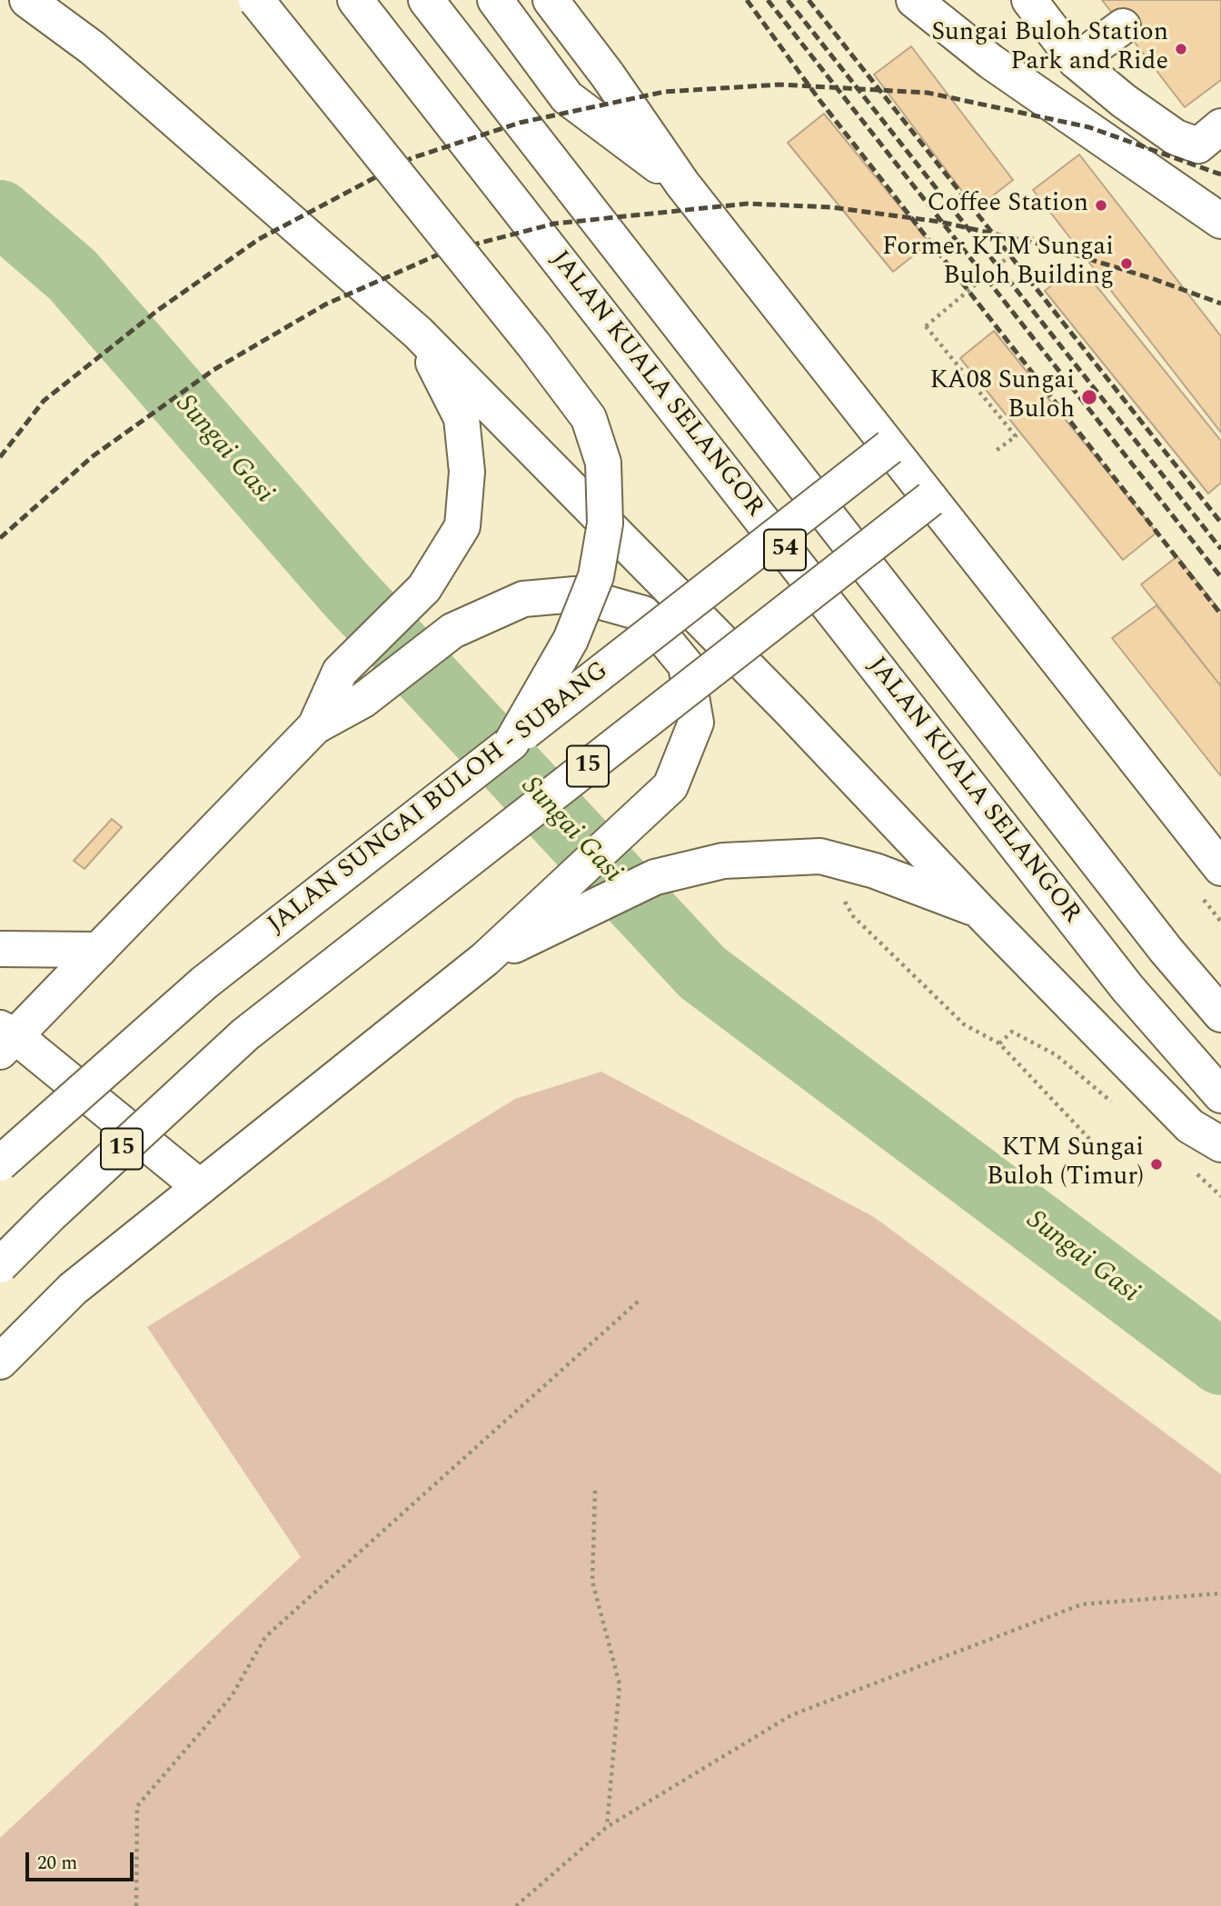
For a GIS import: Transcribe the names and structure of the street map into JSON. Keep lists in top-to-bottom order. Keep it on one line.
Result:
{"streets":{"main road":["JALAN KUALA SELANGOR","54","15","JALAN SUNGAI BULOH - SUBANG"]},"water":["Sungai Gasi"],"places":["Sungai Buloh Station Park and Ride","Coffee Station","Former KTM Sungai Buloh Building","KA08 Sungai Buloh","KTM Sungai Buloh (Timur)"],"scale_bar":"20 m"}
